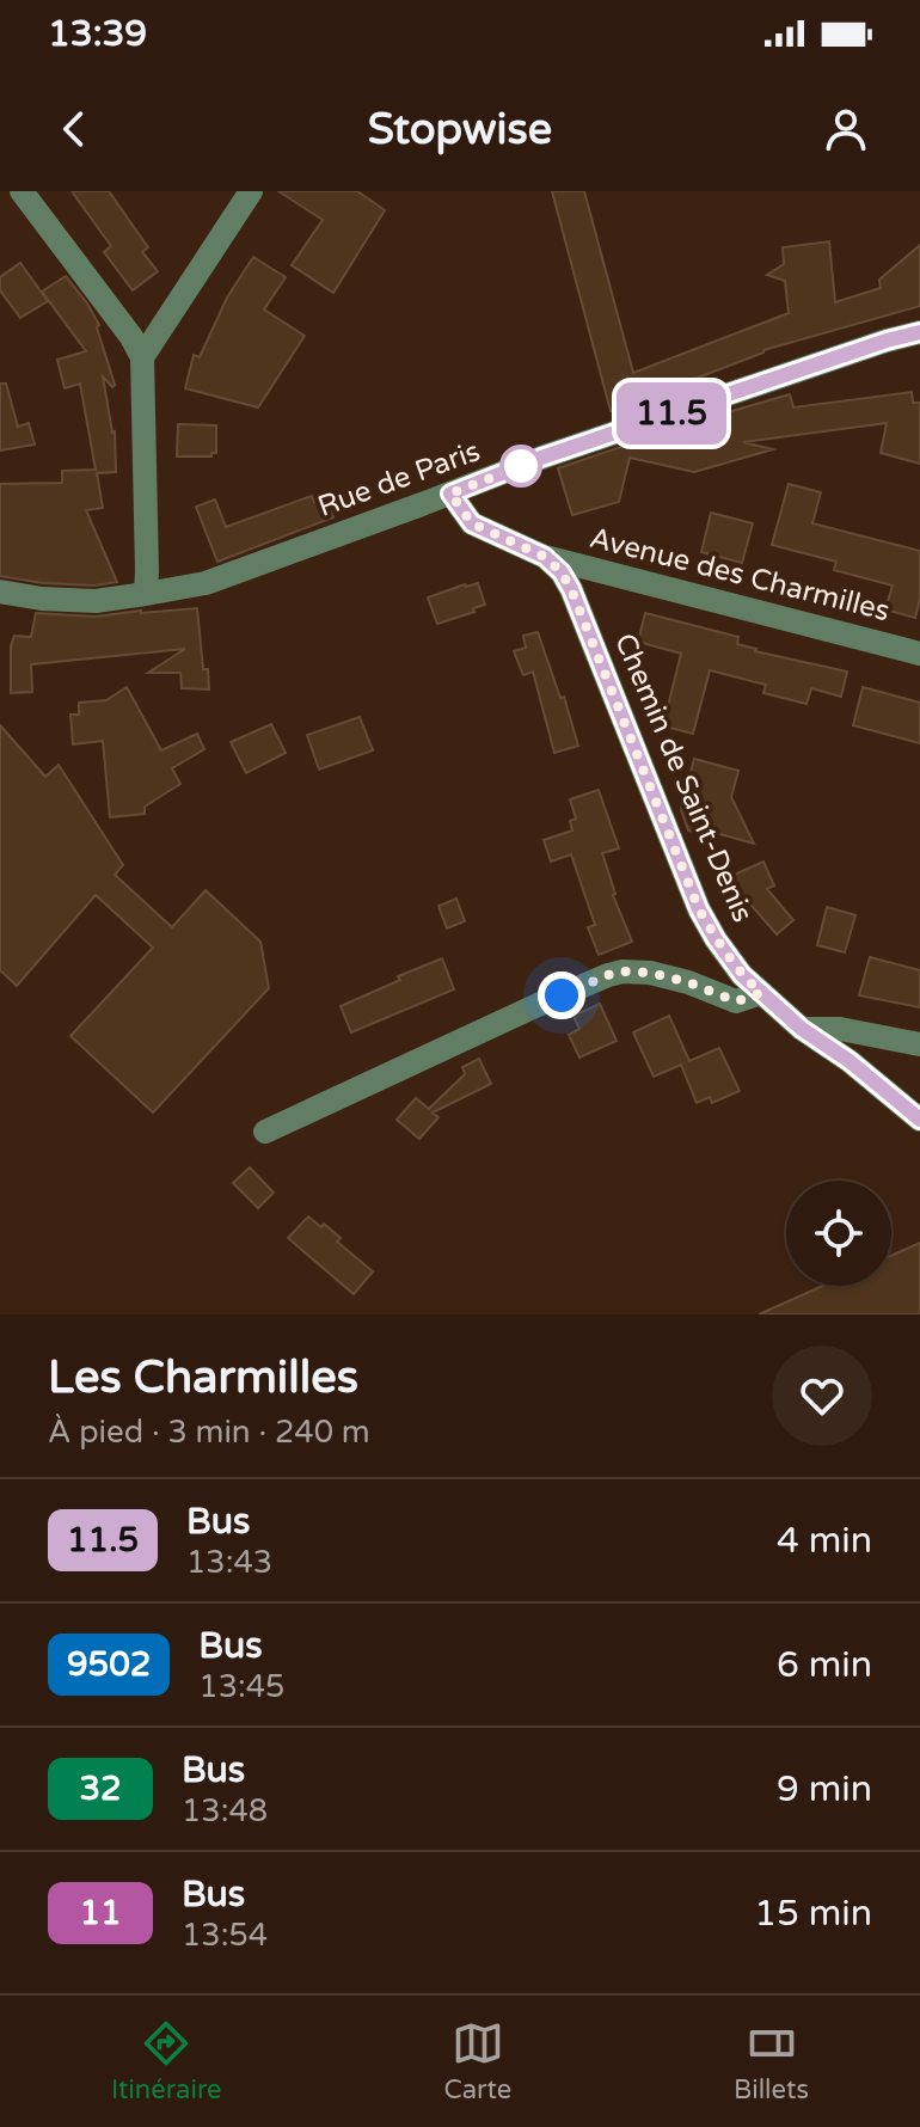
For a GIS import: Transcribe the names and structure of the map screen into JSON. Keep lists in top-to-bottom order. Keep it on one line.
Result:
{"streets":{"street":["Rue de Paris","Avenue des Charmilles","Chemin de Saint-Denis"]},"crossings":[["Rue de Paris","Chemin de Saint-Denis"],["Avenue des Charmilles","Chemin de Saint-Denis"]],"lines":["bus line 11.5"],"page":{"status":"13:39","header":"Stopwise","on_map":"11.5","heading":["Les Charmilles","À pied · 3 min · 240 m"],"list":[{"mark":"11.5","name":"Bus","note":"13:43","value":"4 min"},{"mark":"9502","name":"Bus","note":"13:45","value":"6 min"},{"mark":"32","name":"Bus","note":"13:48","value":"9 min"},{"mark":"11","name":"Bus","note":"13:54","value":"15 min"}],"tabs":["Itinéraire","Carte","Billets"]}}
